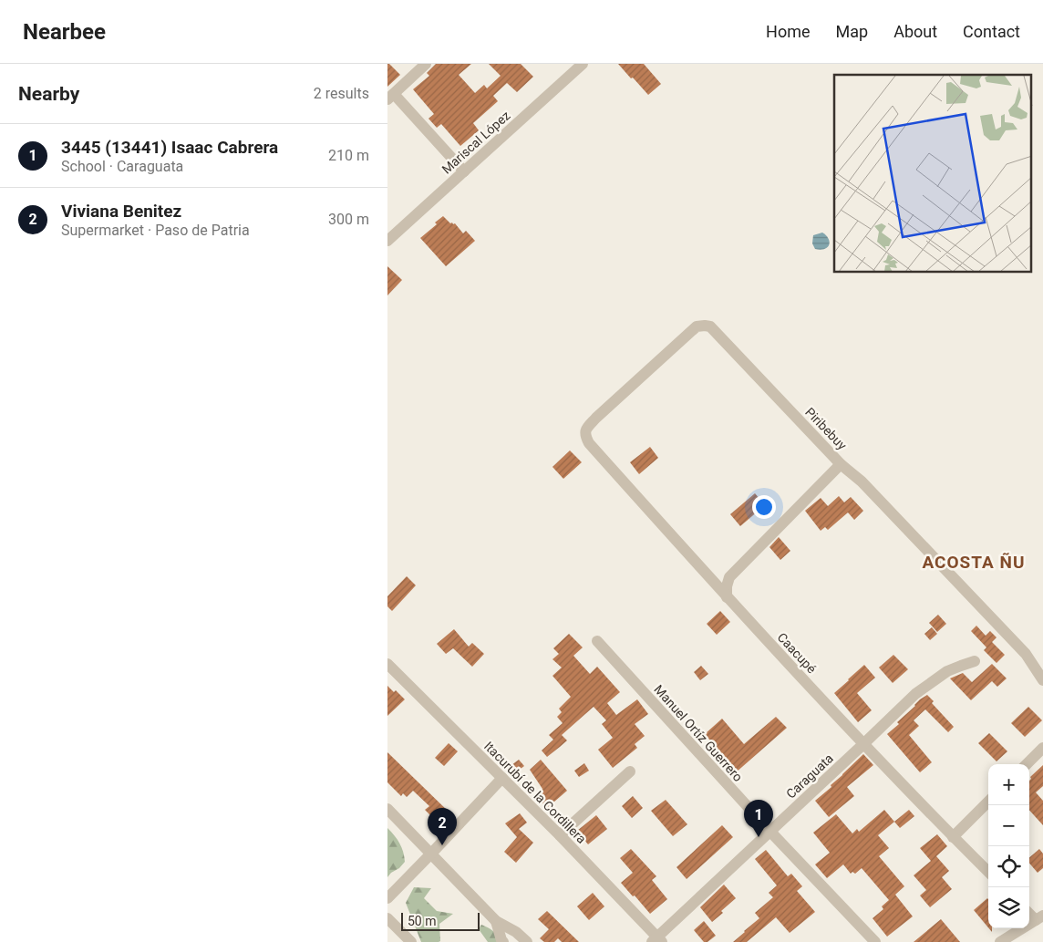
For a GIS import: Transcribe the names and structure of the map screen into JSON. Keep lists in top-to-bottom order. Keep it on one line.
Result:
{"streets":{"street":["Mariscal López","Piribebuy","Caacupé","Manuel Ortíz Guerrero","Caraguata","Itacurubí de la Cordillera"]},"crossings":[["Piribebuy","Caacupé"],["Caacupé","Caraguata"],["Manuel Ortíz Guerrero","Caraguata"],["Caraguata","Itacurubí de la Cordillera"]],"districts":["ACOSTA ÑU"],"scale_bar":"50 m","page":{"header":"Nearbee","nav":["Home","Map","About","Contact"],"heading":["Nearby","2 results"],"list":[{"mark":"1","name":"3445 (13441) Isaac Cabrera","note":"School · Caraguata","value":"210 m"},{"mark":"2","name":"Viviana Benitez","note":"Supermarket · Paso de Patria","value":"300 m"}],"map_buttons":["+","−"],"pins":["1","2"],"scale":"50 m"}}
